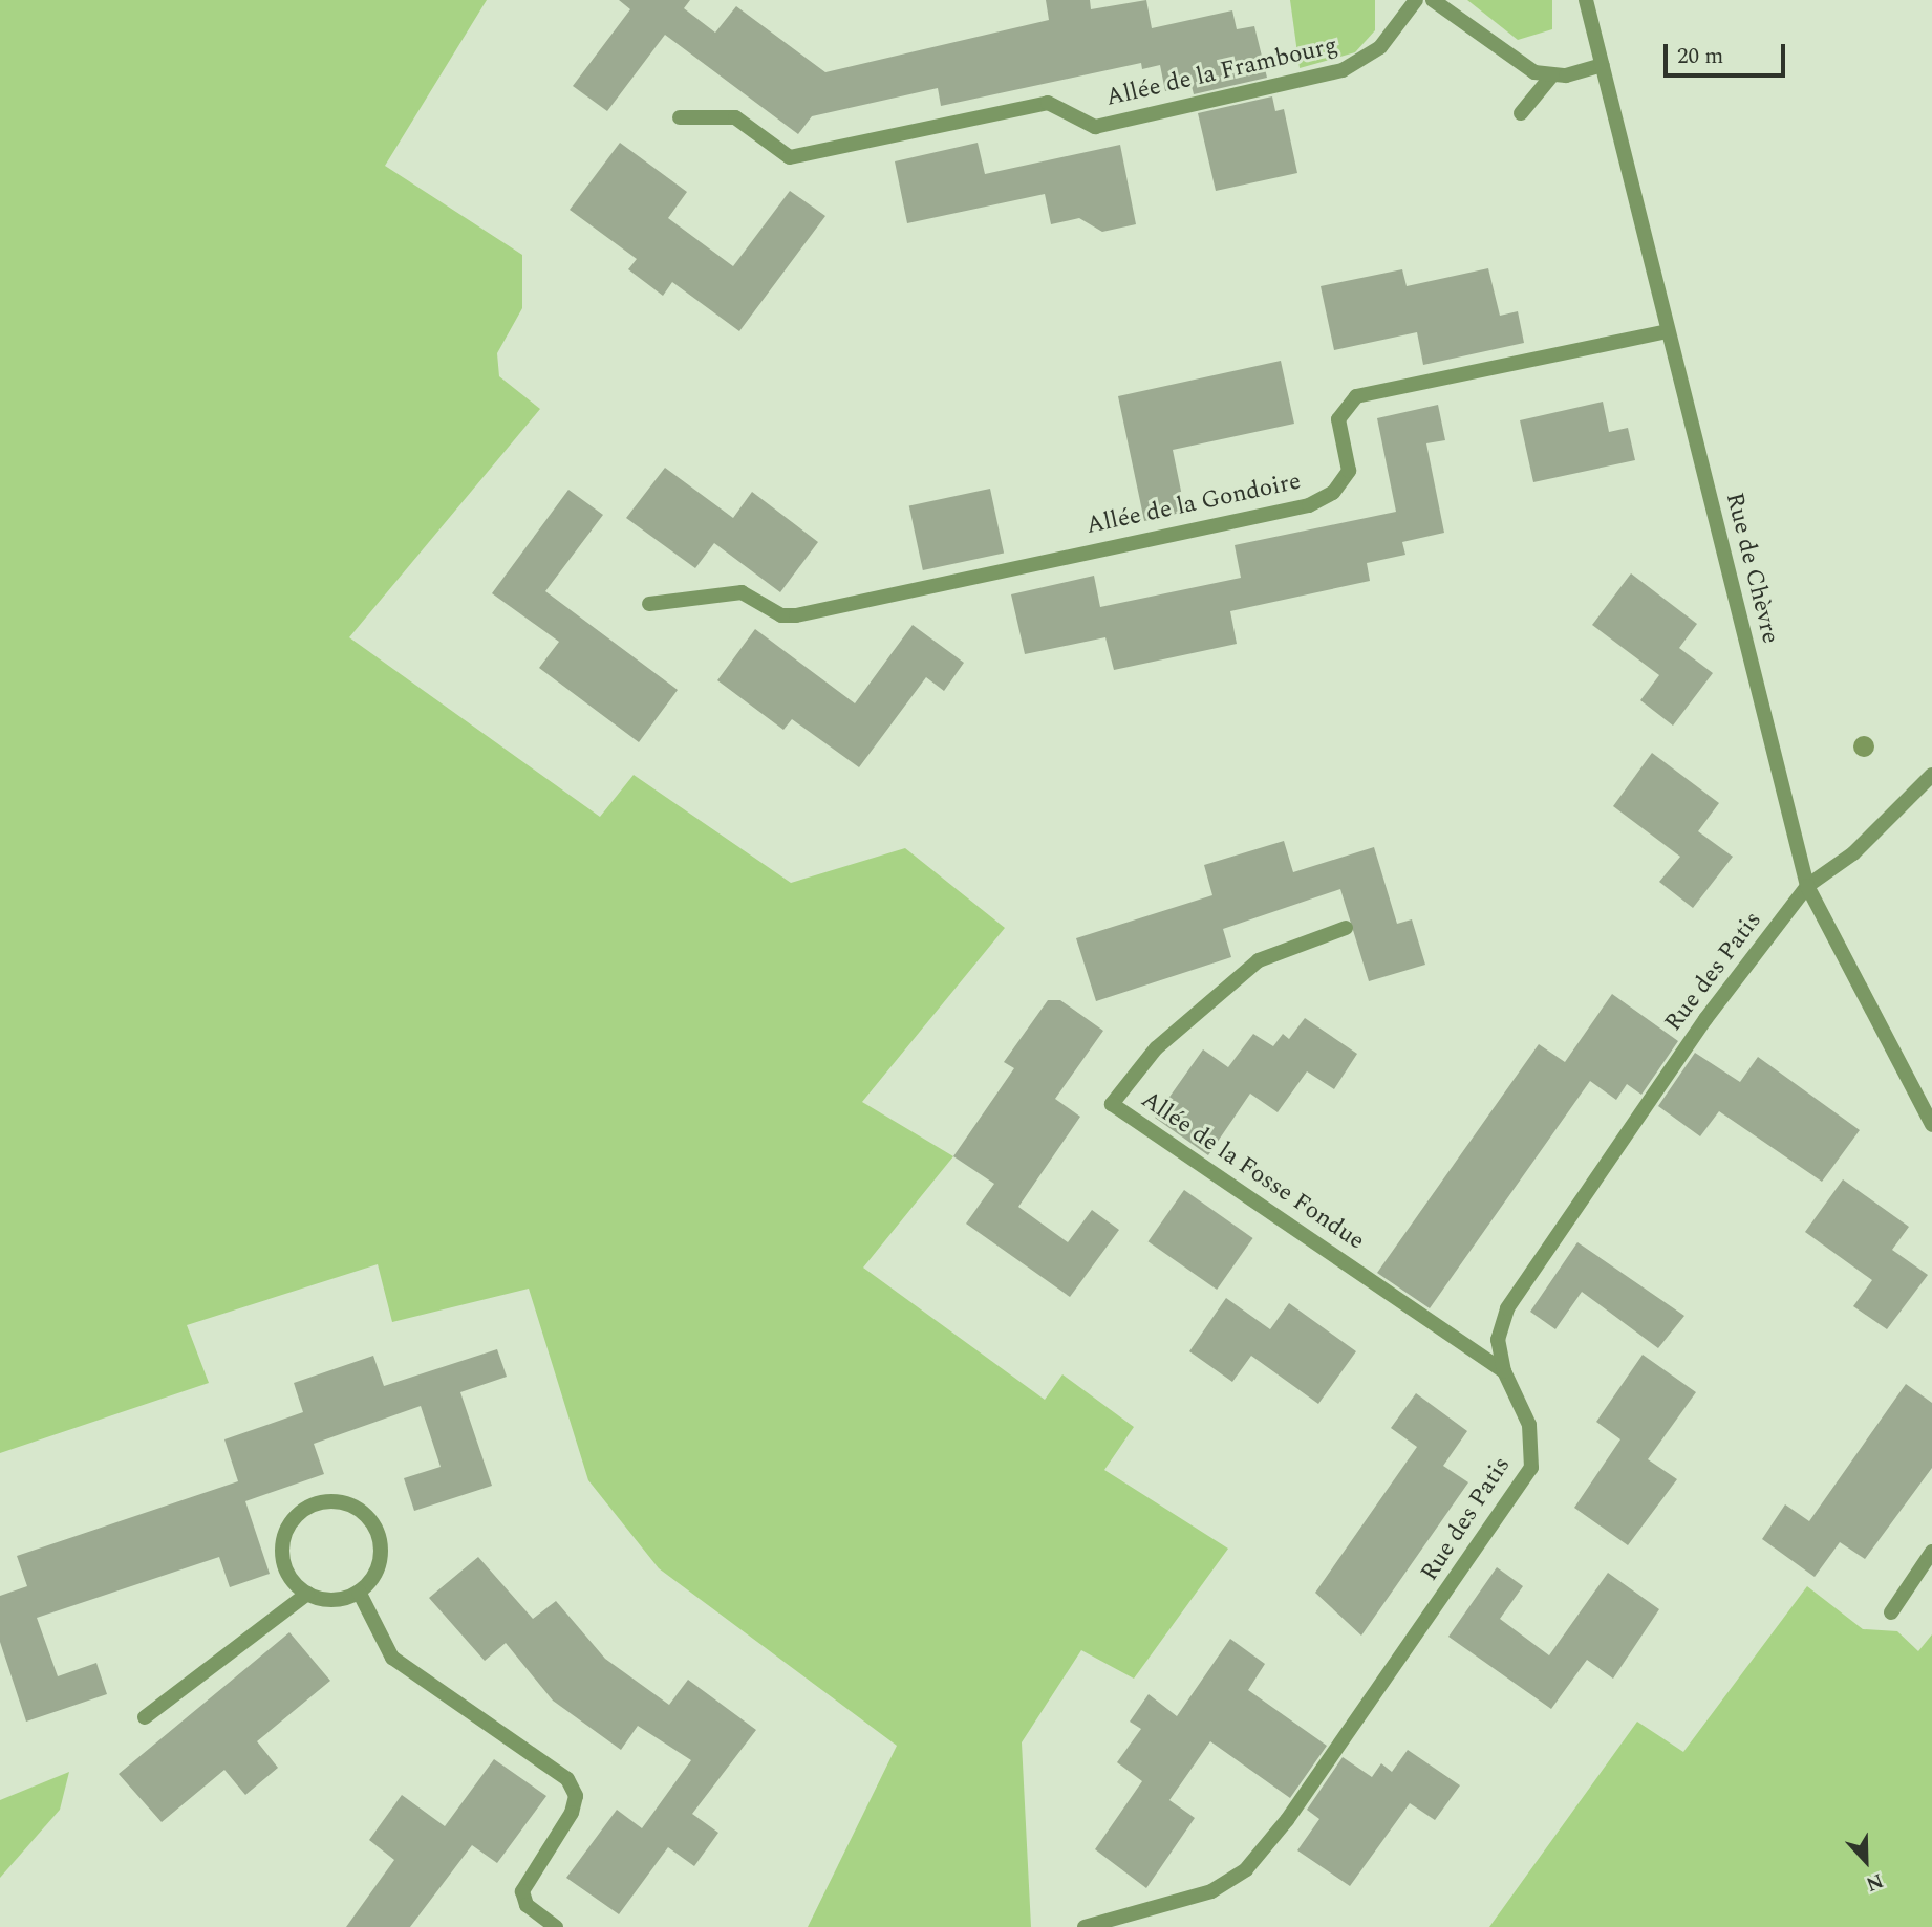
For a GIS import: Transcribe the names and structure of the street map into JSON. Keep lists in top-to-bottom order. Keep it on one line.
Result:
{"streets":{"street":["Allée de la Frambourg","Allée de la Gondoire","Rue de Chèvre","Rue des Patis","Allée de la Fosse Fondue"]},"crossings":[["Allée de la Gondoire","Rue de Chèvre"],["Rue de Chèvre","Rue des Patis"],["Rue des Patis","Allée de la Fosse Fondue"]],"scale_bar":"20 m","north":"bottom"}
